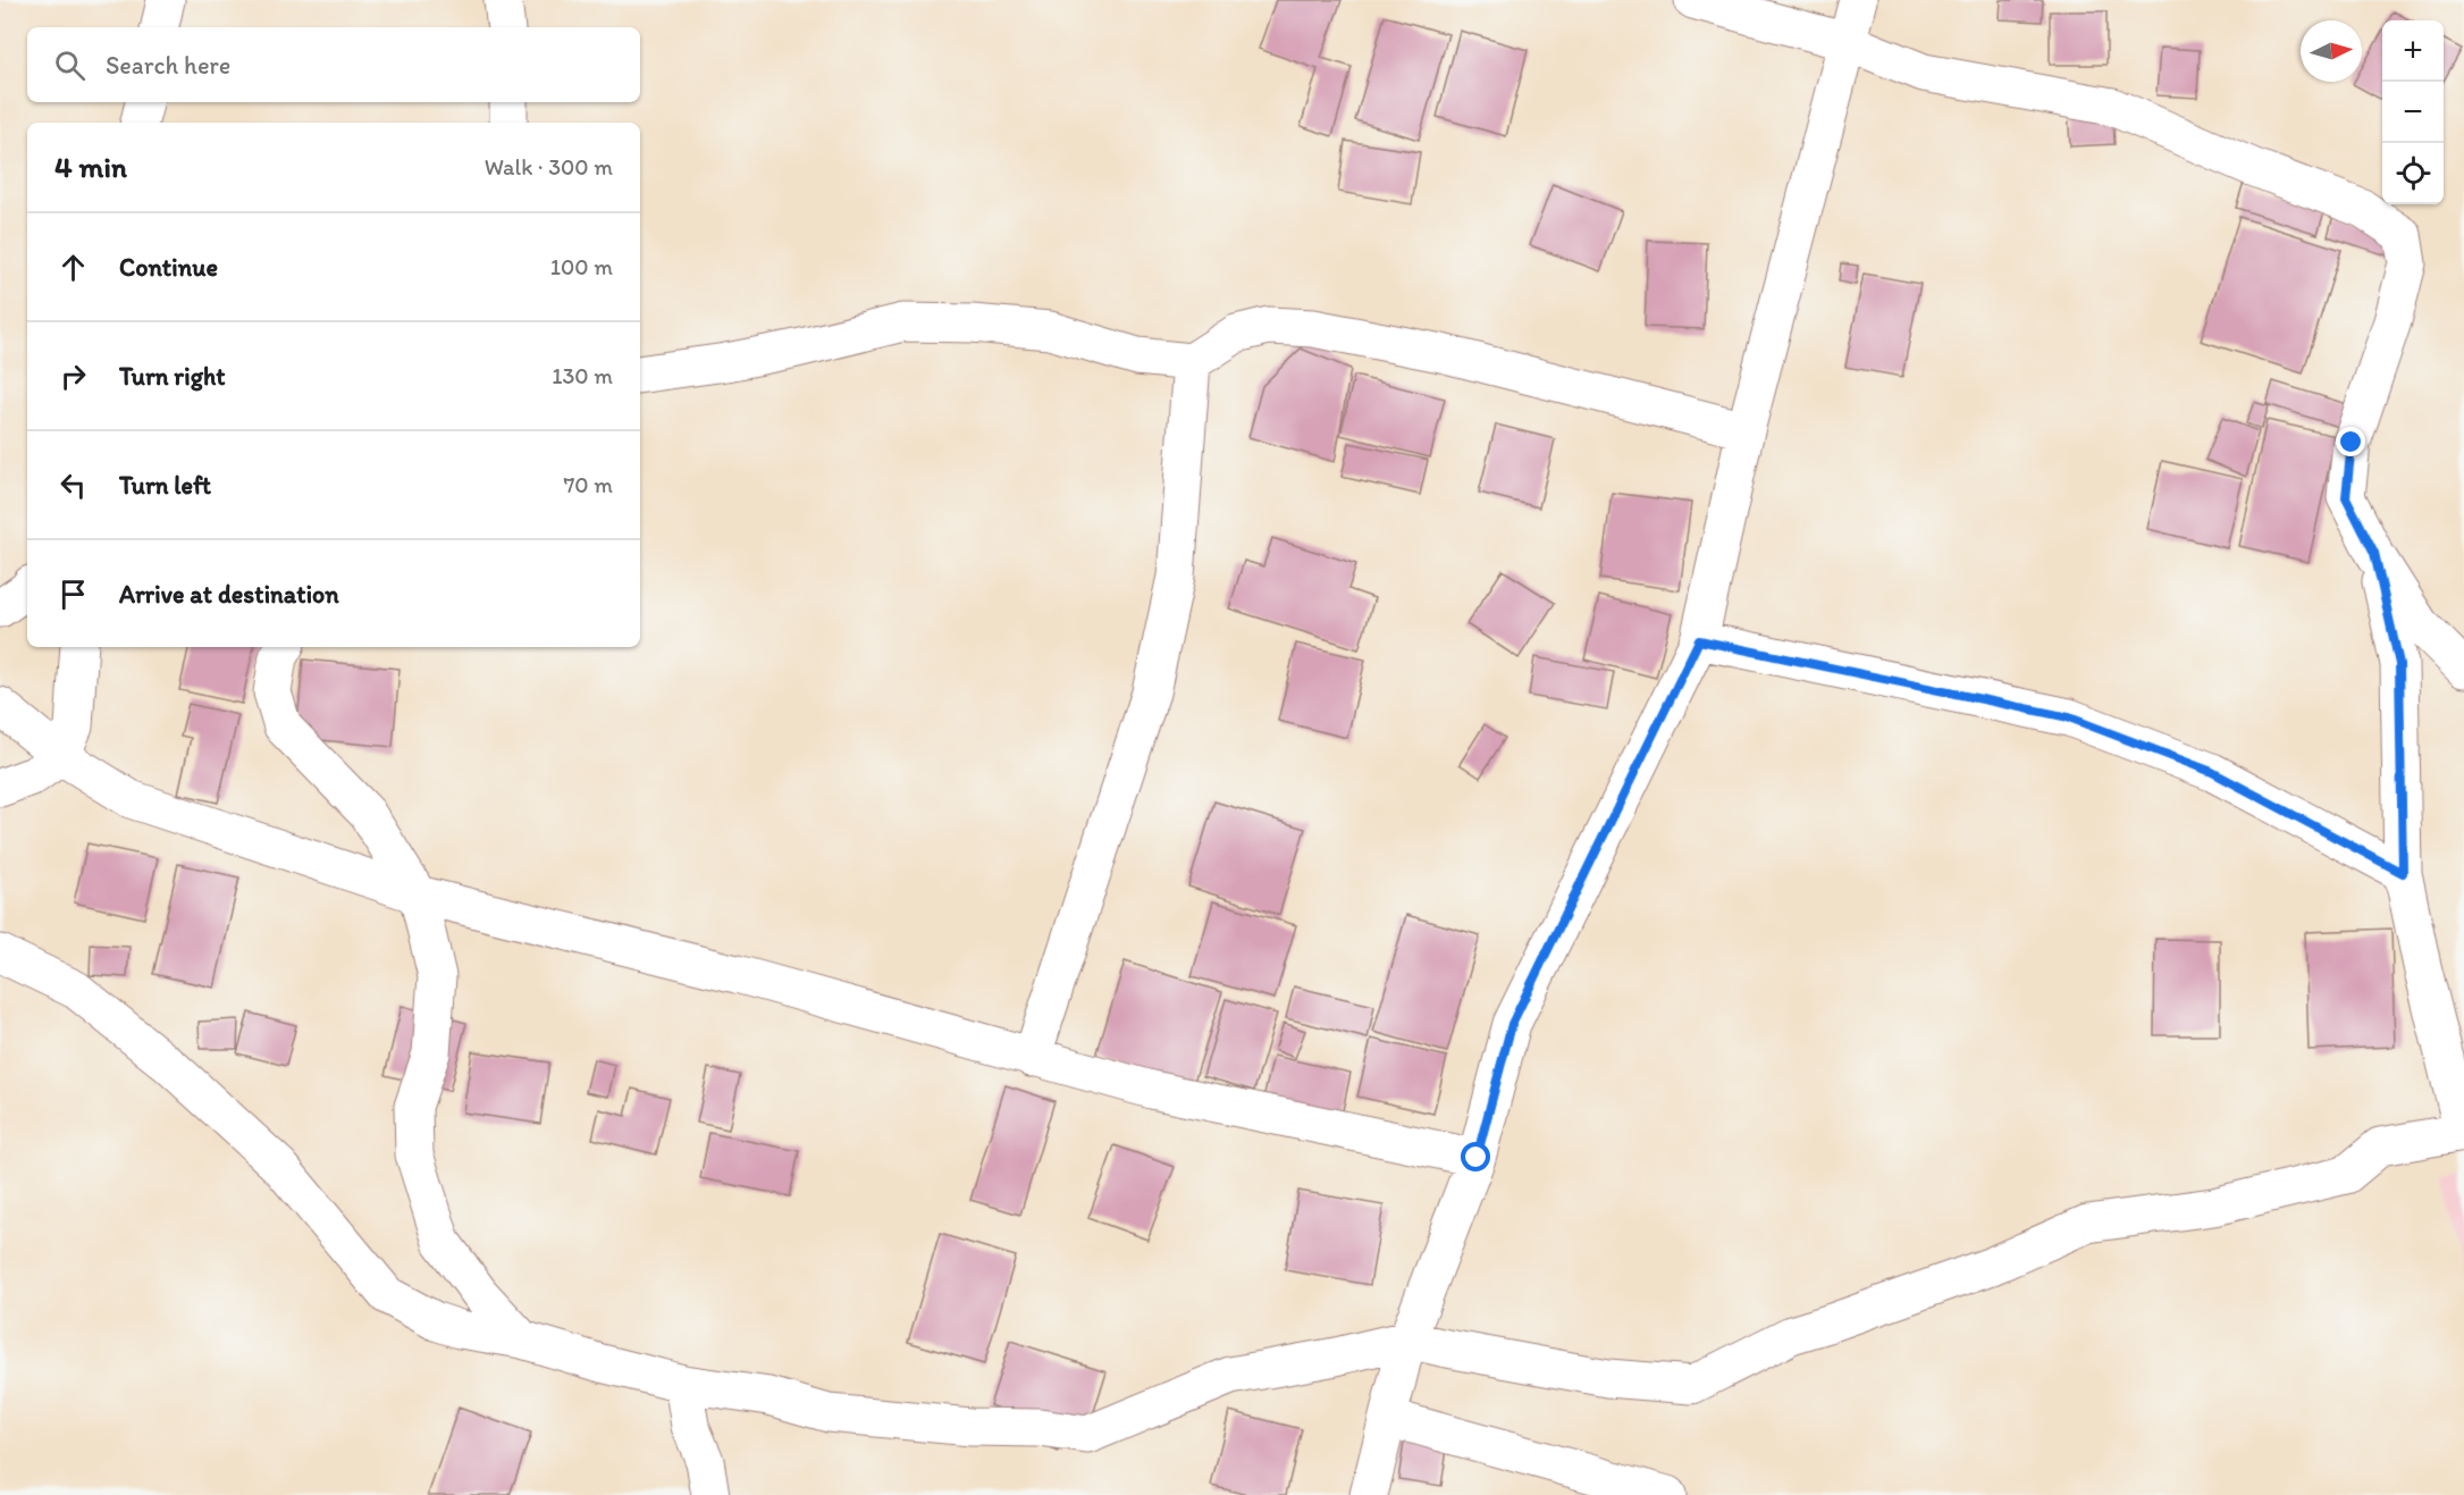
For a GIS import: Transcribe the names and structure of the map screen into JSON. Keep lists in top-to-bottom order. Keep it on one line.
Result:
{"north":"right","page":{"map_buttons":["+","−"],"search":"Search here","heading":["4 min","Walk · 300 m"],"list":[["Continue","100 m"],["Turn right","130 m"],["Turn left","70 m"],"Arrive at destination"]}}
